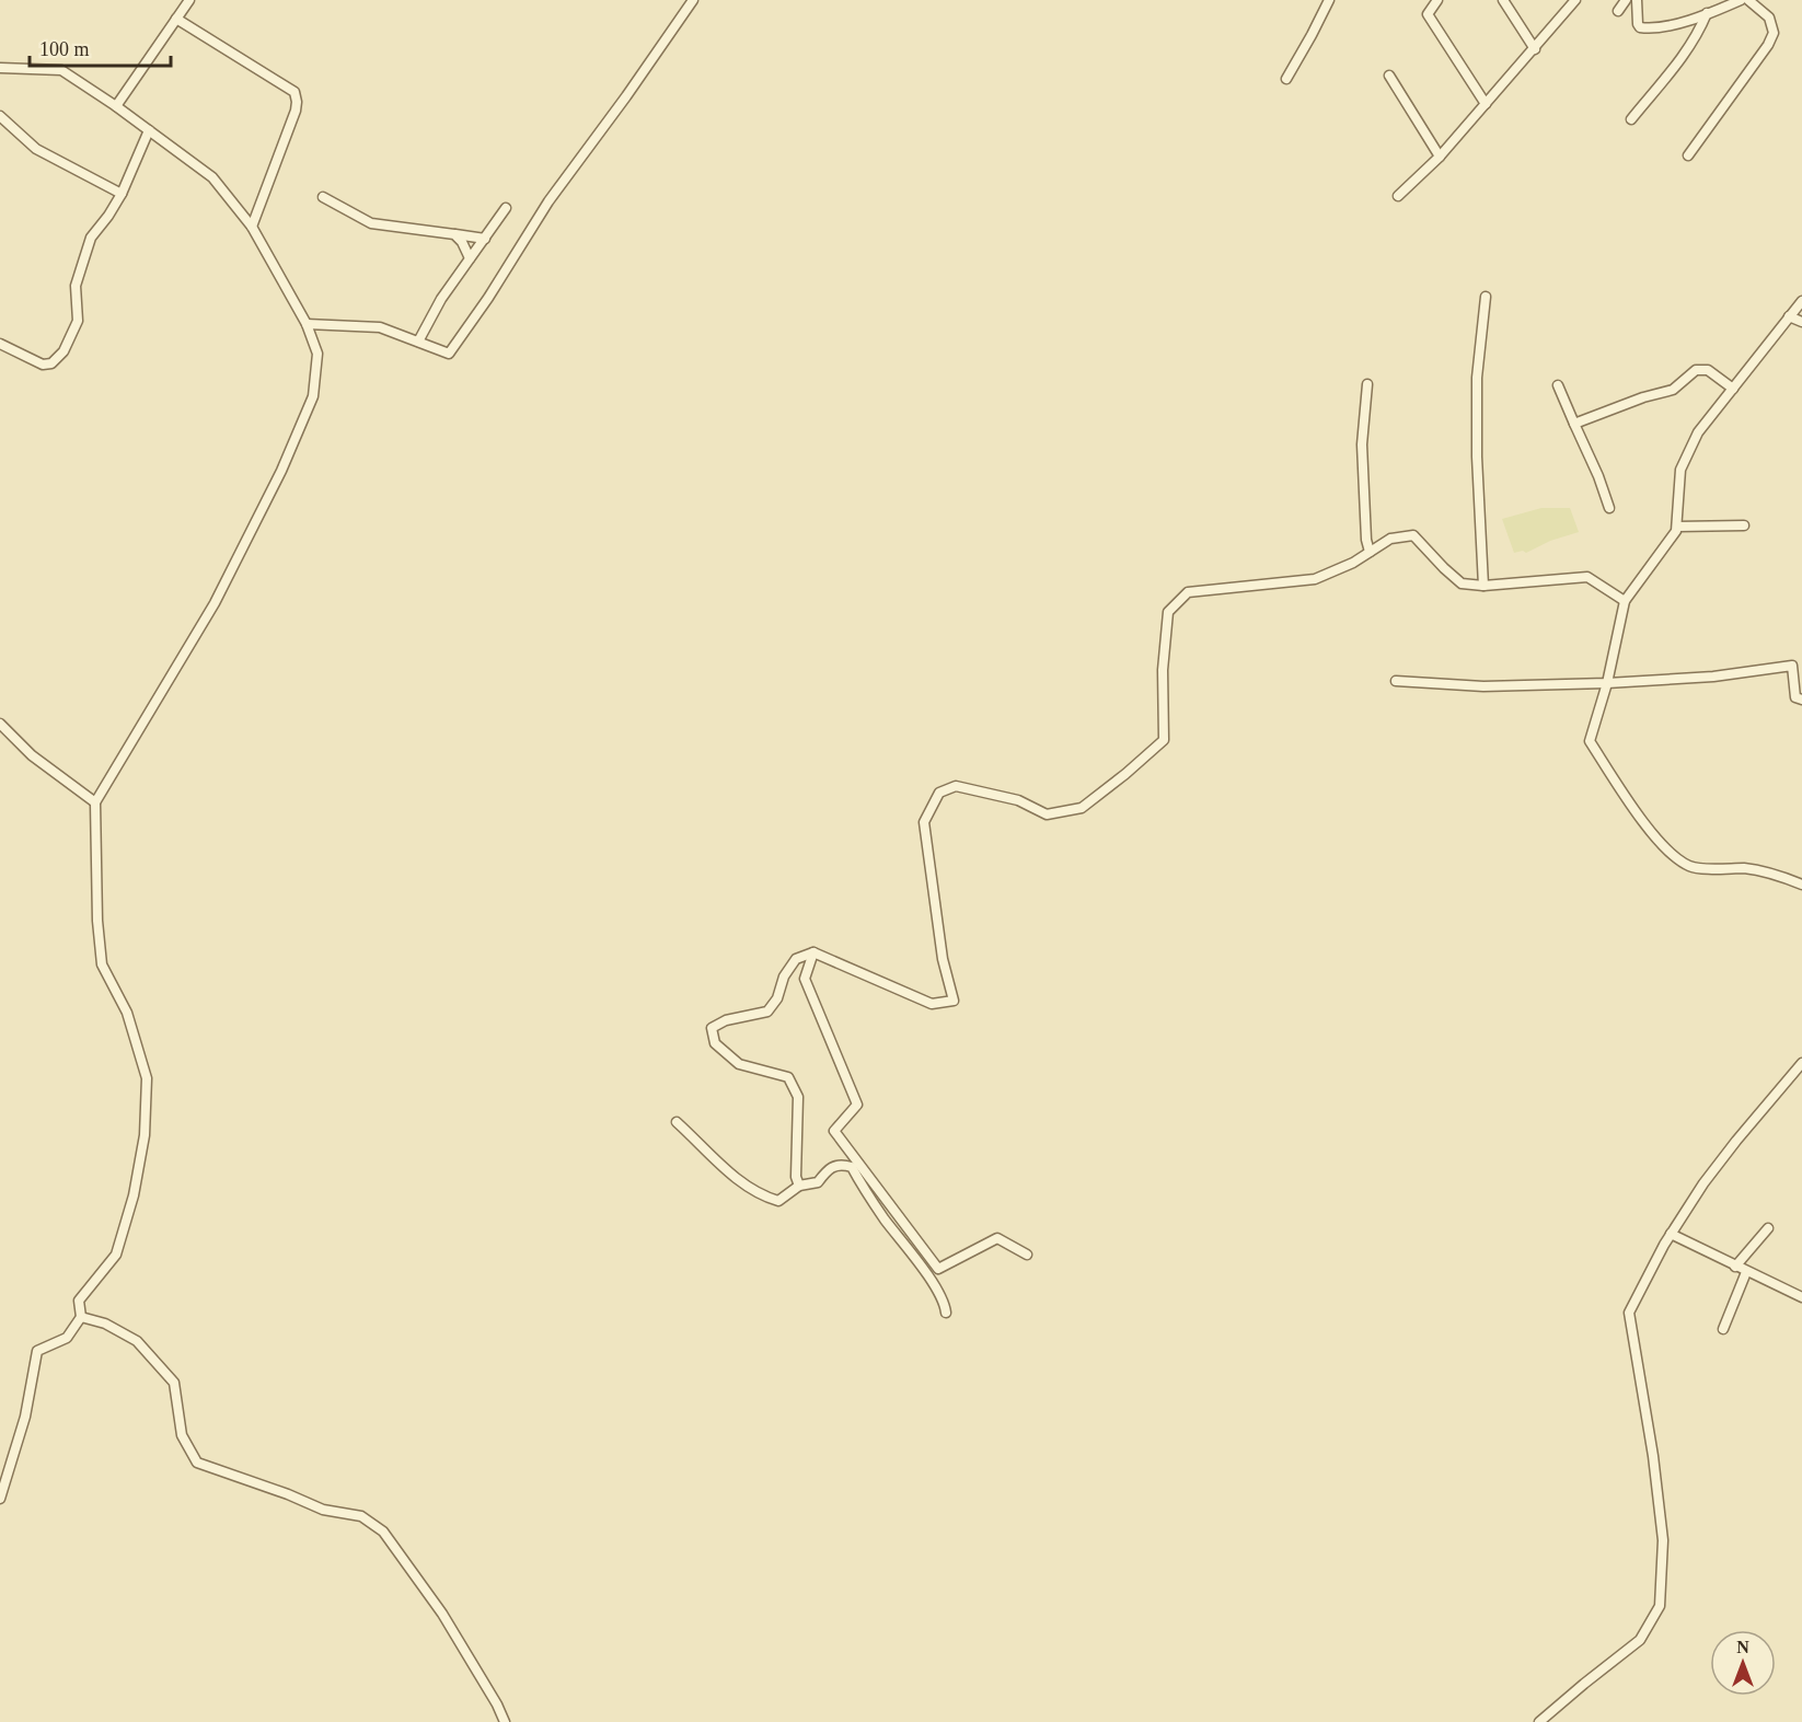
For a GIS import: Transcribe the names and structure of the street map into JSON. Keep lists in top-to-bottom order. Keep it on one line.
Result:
{"scale_bar":"100 m","north":"top"}
